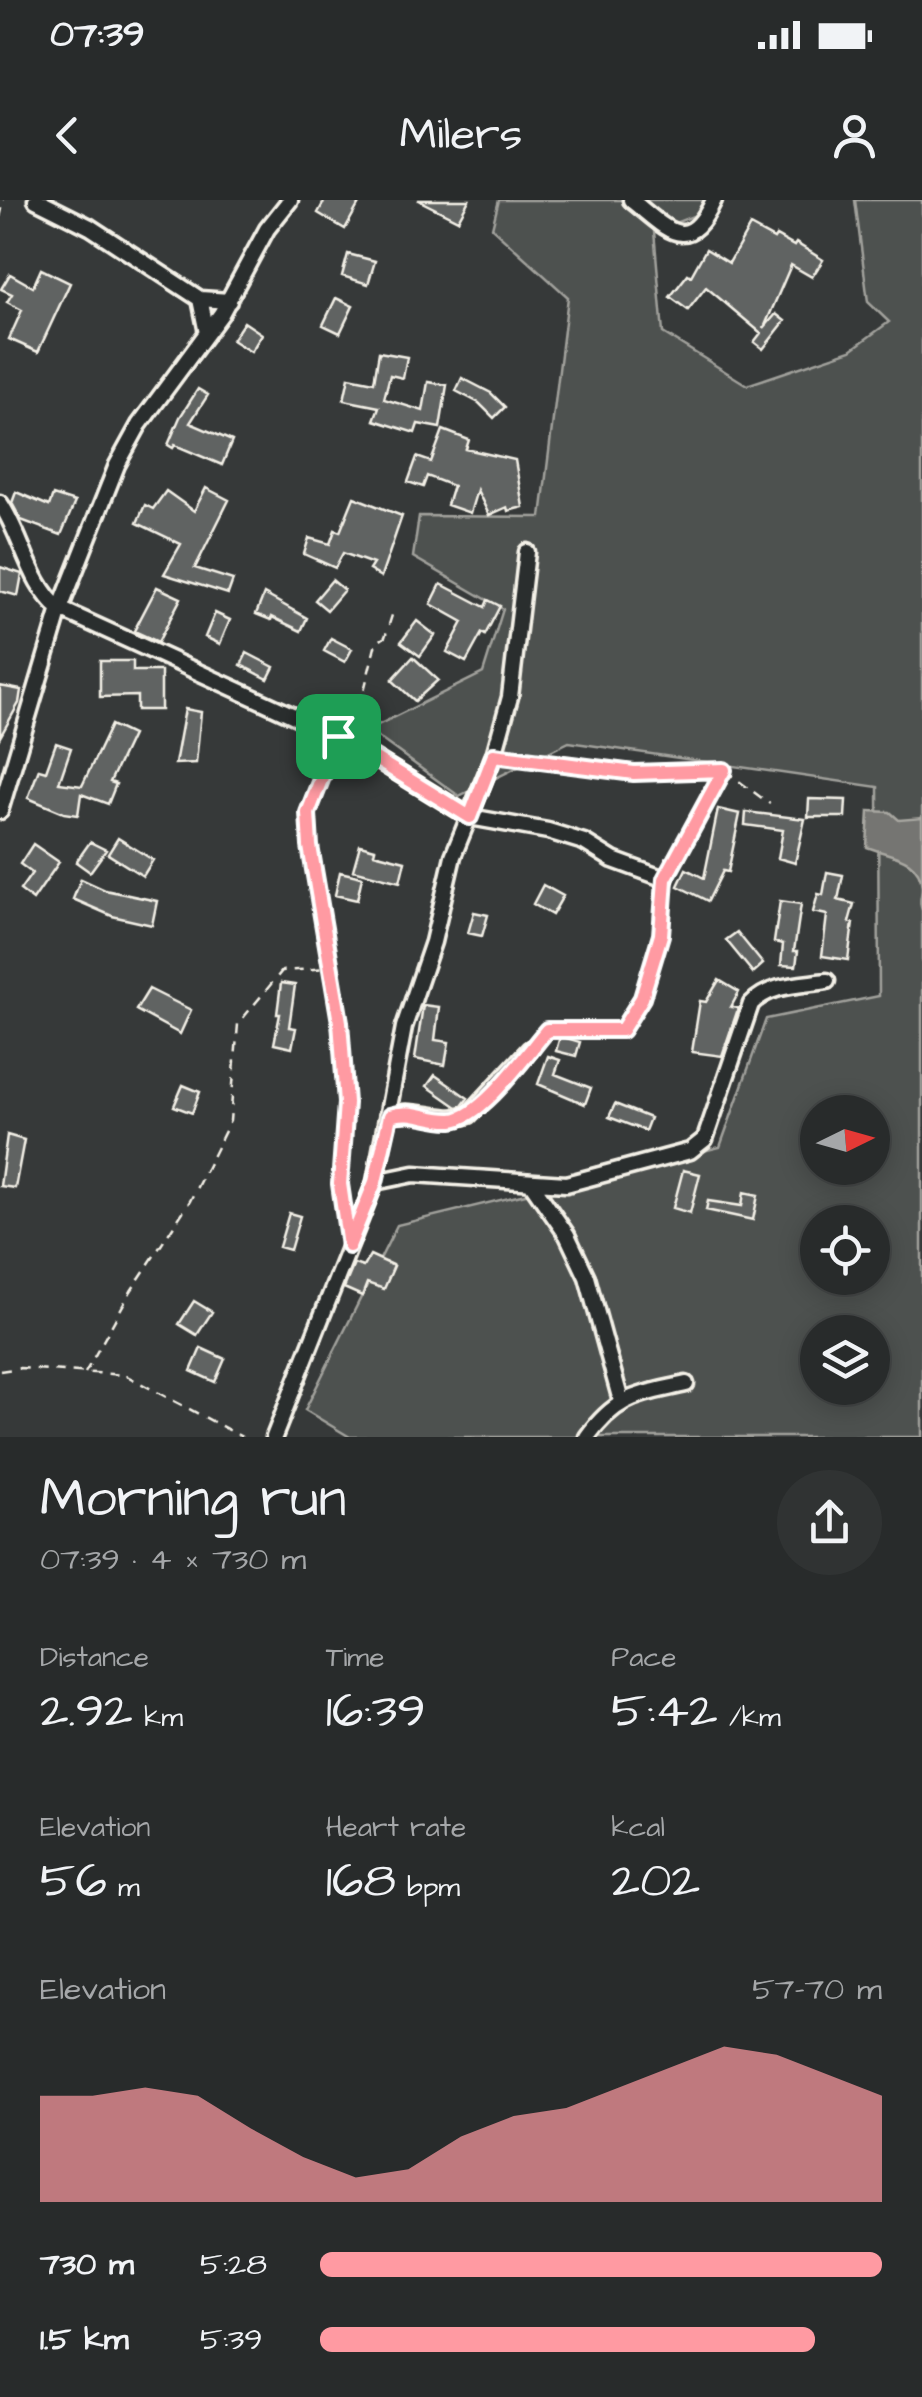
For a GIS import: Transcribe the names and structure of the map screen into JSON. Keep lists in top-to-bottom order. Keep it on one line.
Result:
{"north":"right","page":{"status":"07:39","header":"Milers","heading":["Morning run","07:39 · 4 × 730 m"],"stats":[["Distance","2.92 km"],["Time","16:39"],["Pace","5:42 /km"],["Elevation","56 m"],["Heart rate","168 bpm"],["kcal","202"]],"chart":["Elevation","57–70 m"],"list":[{"name":"730 m","note":"5:28"},{"name":"1.5 km","note":"5:39"}]}}
